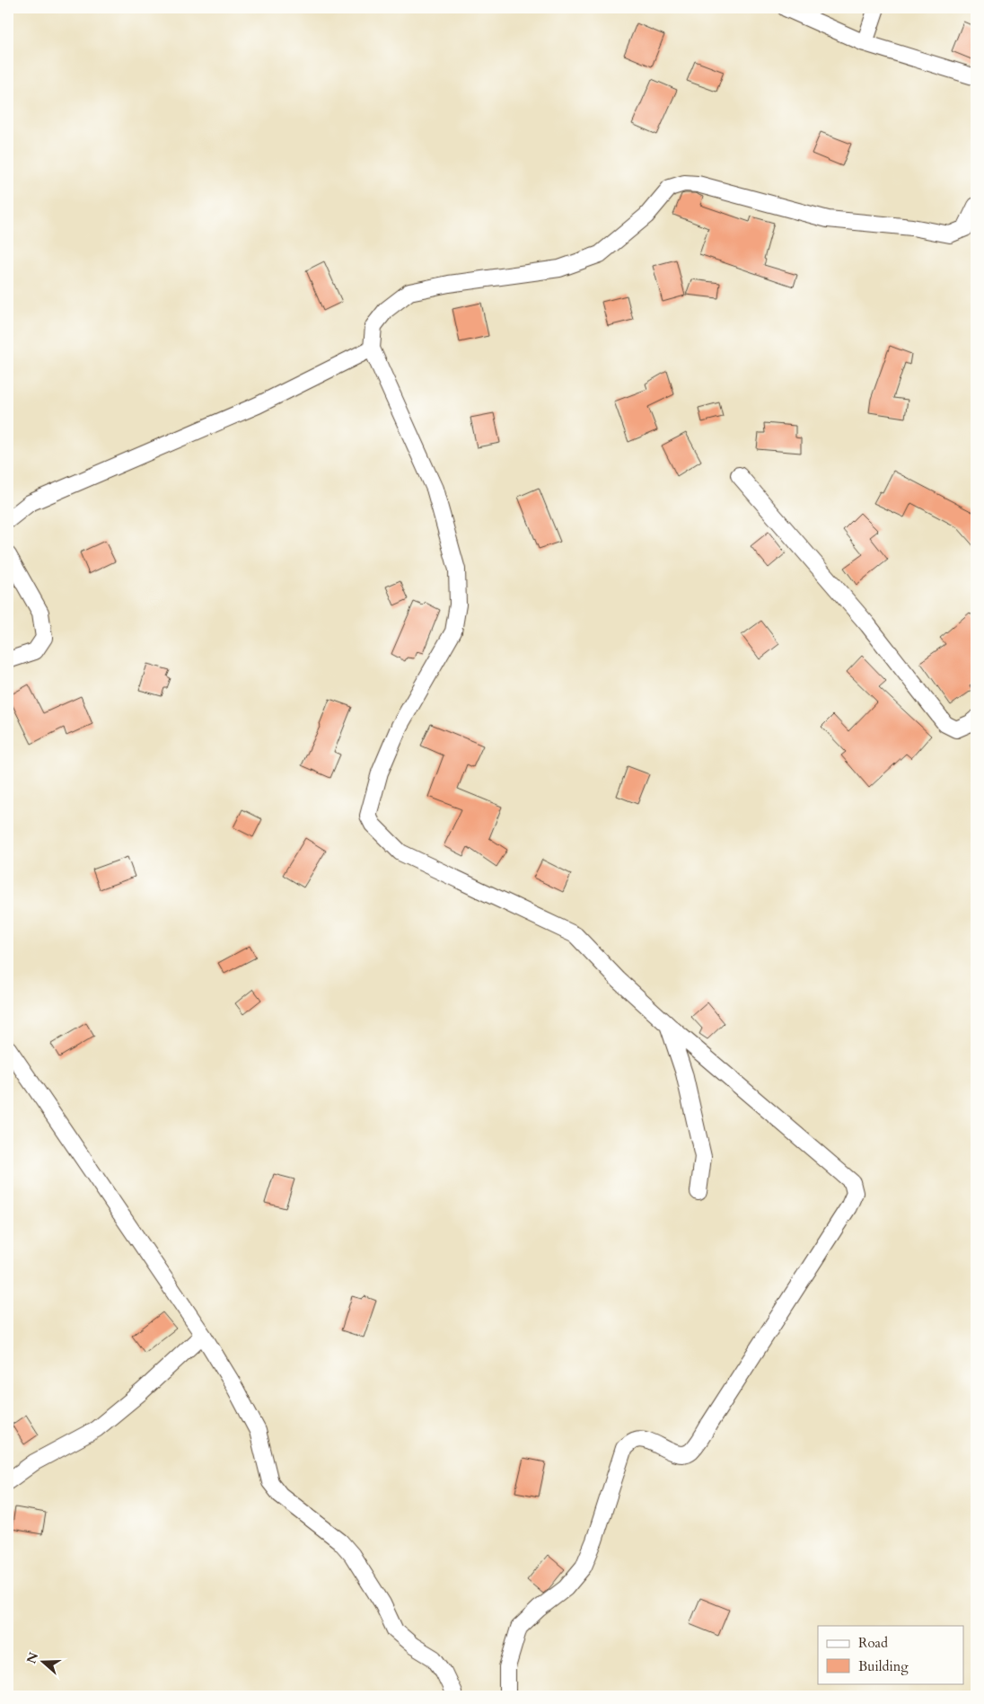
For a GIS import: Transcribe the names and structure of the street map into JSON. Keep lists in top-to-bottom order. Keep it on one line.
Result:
{"legend":["Road","Building"],"north":"left"}
